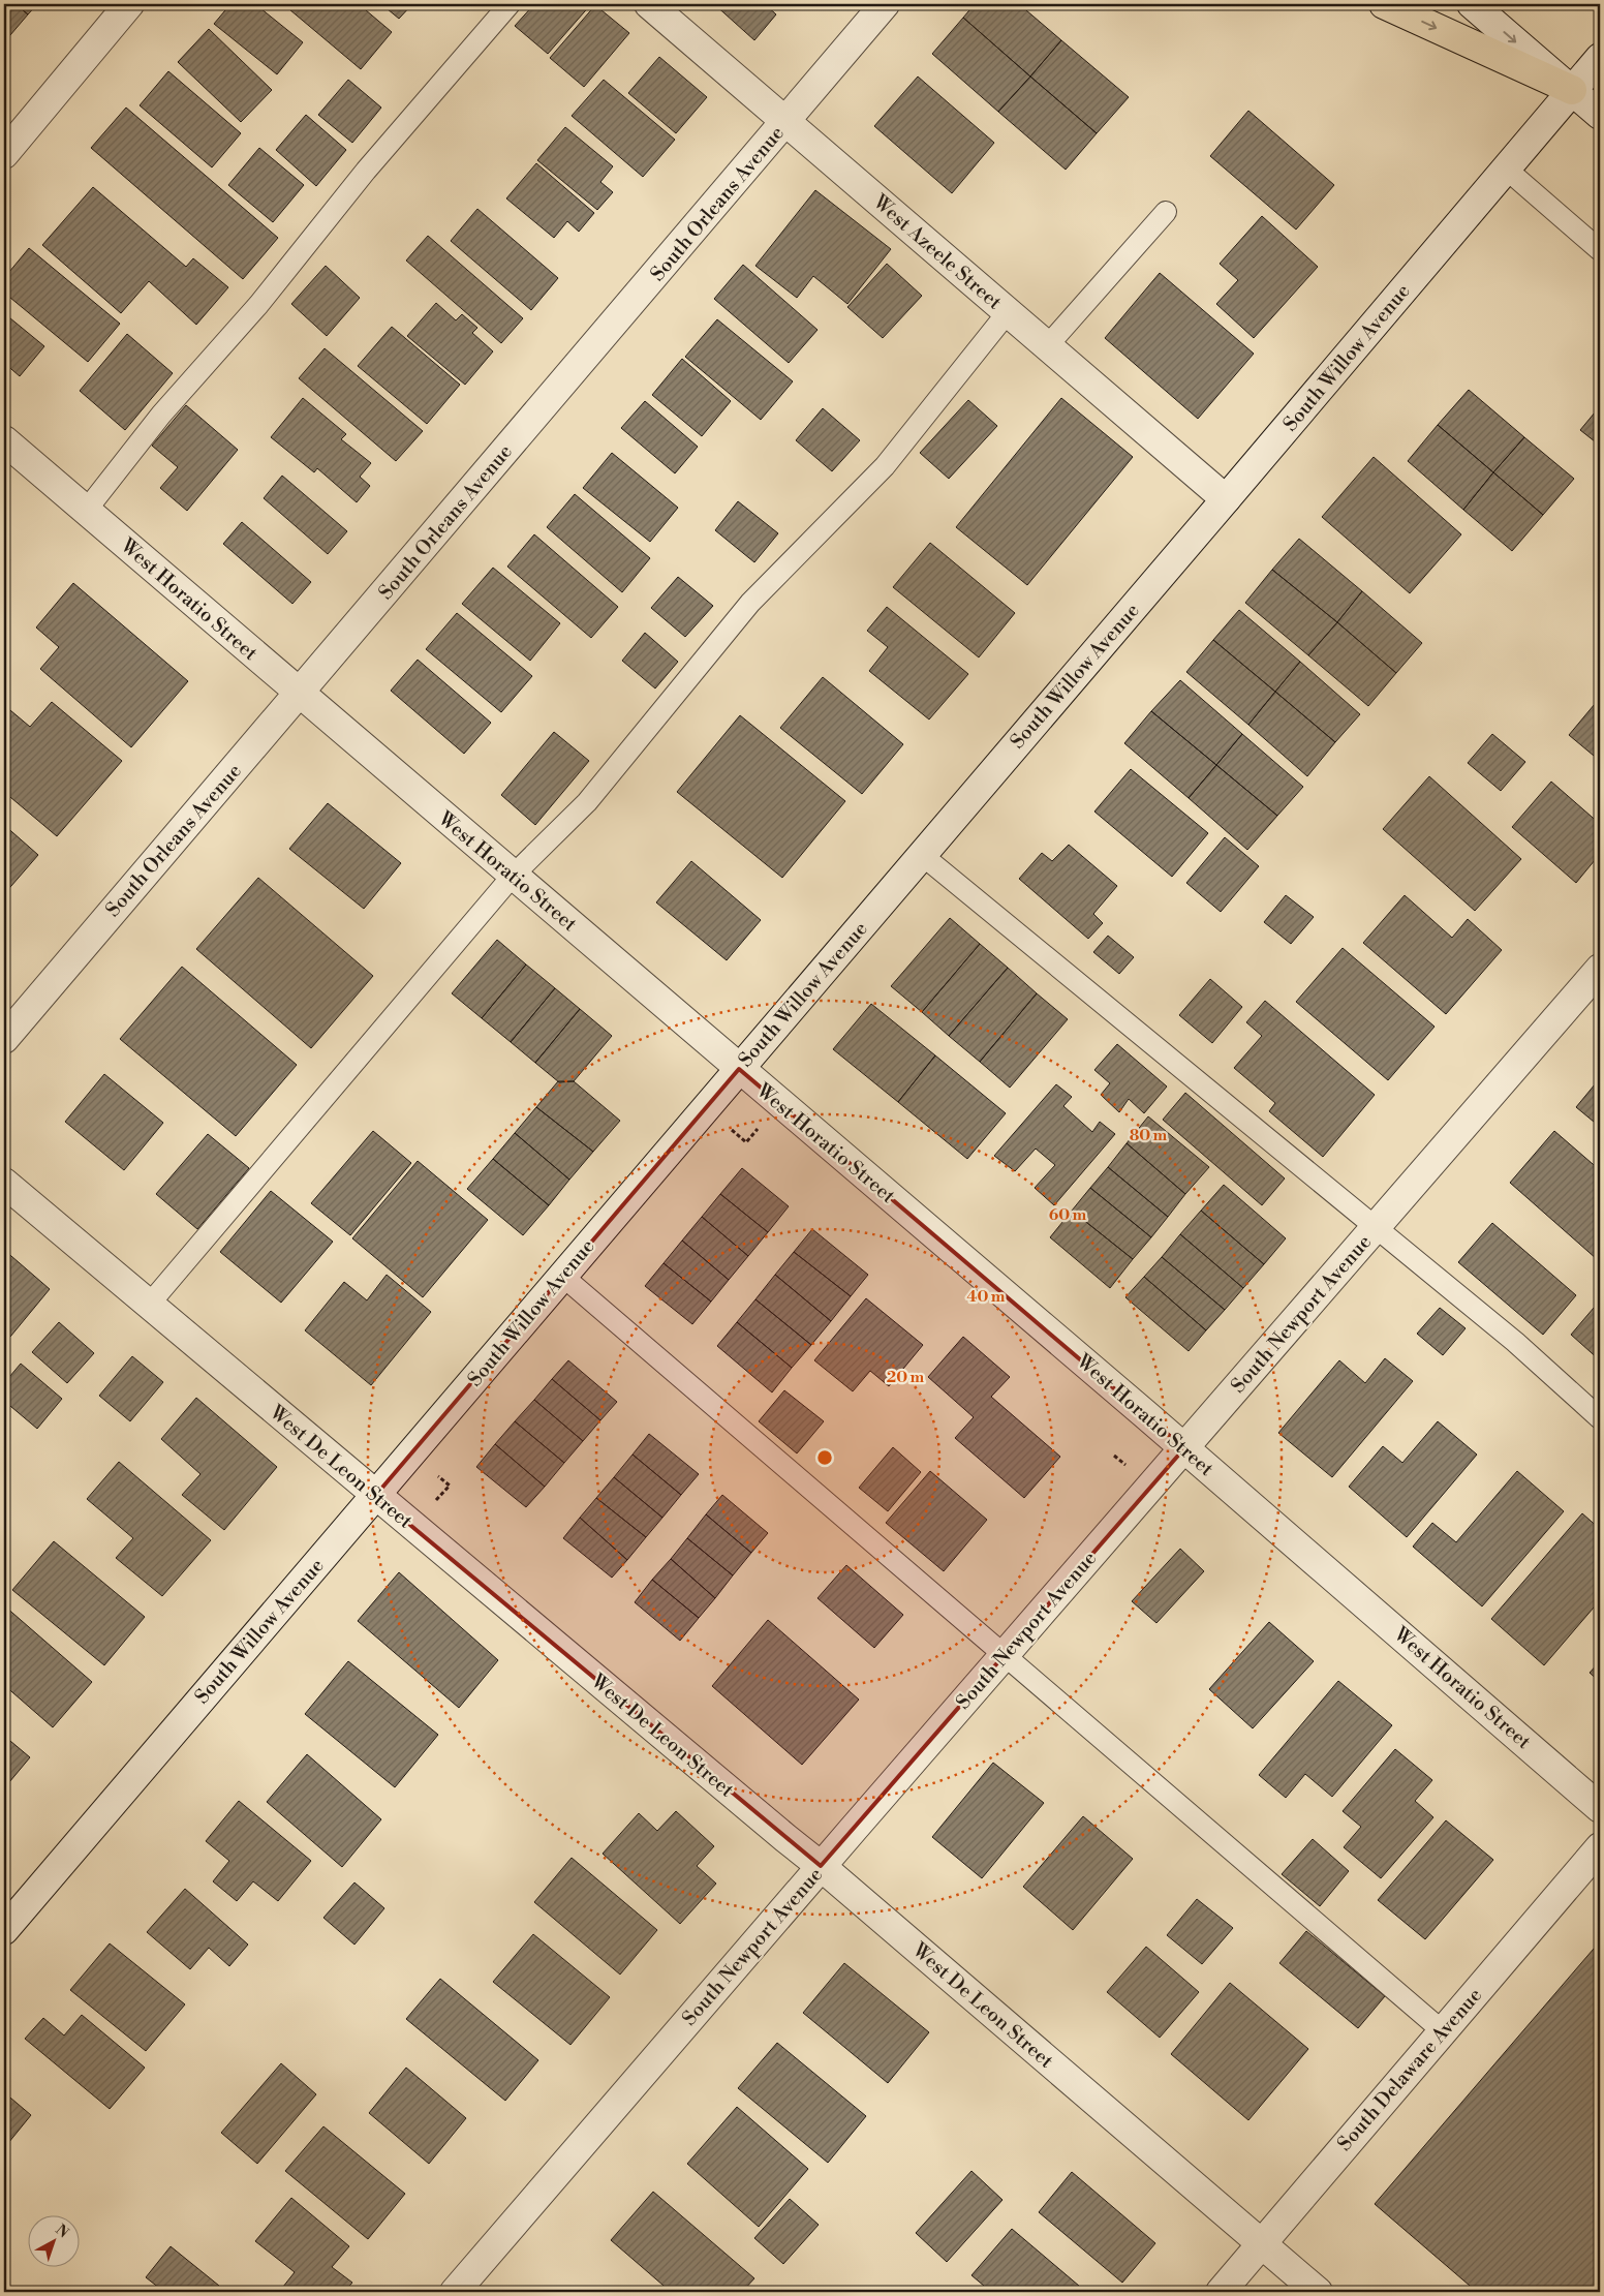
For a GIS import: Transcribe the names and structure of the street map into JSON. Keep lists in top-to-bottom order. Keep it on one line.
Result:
{"streets":{"street":["South Orleans Avenue","West Azeele Street","South Willow Avenue","West Horatio Street","South Newport Avenue","West De Leon Street","South Delaware Avenue"]},"crossings":[["South Orleans Avenue","West Azeele Street"],["South Orleans Avenue","West Horatio Street"],["West Azeele Street","South Willow Avenue"],["South Willow Avenue","West Horatio Street"],["South Willow Avenue","West De Leon Street"],["West Horatio Street","South Newport Avenue"],["South Newport Avenue","West De Leon Street"],["West De Leon Street","South Delaware Avenue"]],"north":"top right","rings":["80 m","60 m","40 m","20 m"]}
